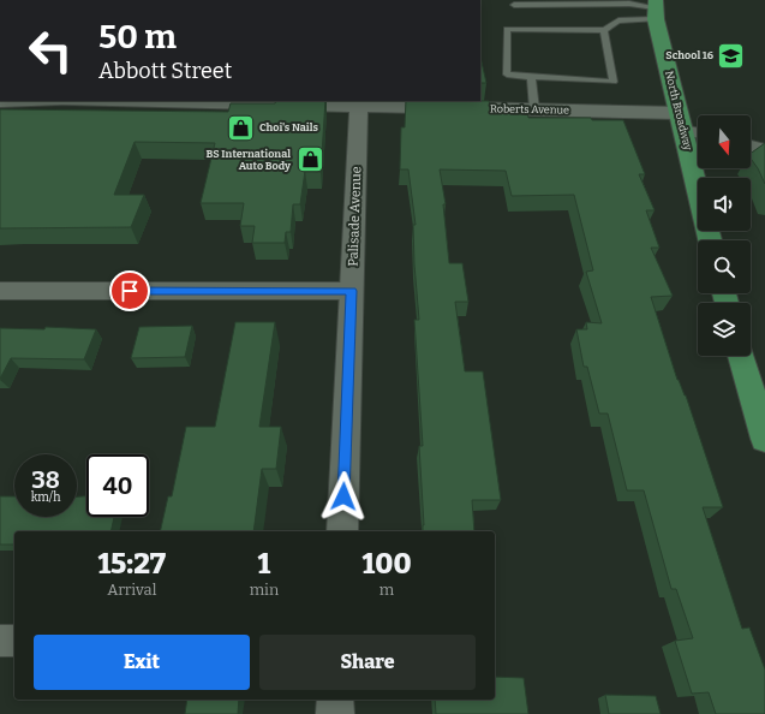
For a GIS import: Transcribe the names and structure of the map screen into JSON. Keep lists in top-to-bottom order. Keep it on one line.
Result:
{"streets":{"main road":["North Broadway"],"street":["Roberts Avenue","Palisade Avenue"]},"crossings":[["Roberts Avenue","North Broadway"],["Roberts Avenue","Palisade Avenue"]],"places":{"school or university":["School 16"],"shop":["Choi's Nails","BS International Auto Body"]},"north":"bottom","page":{"turn":["50 m","Abbott Street"],"speed":"38 km/h","limit":"40","eta":["15:27","Arrival","1","min","100","m"],"buttons":["Exit","Share"]}}
